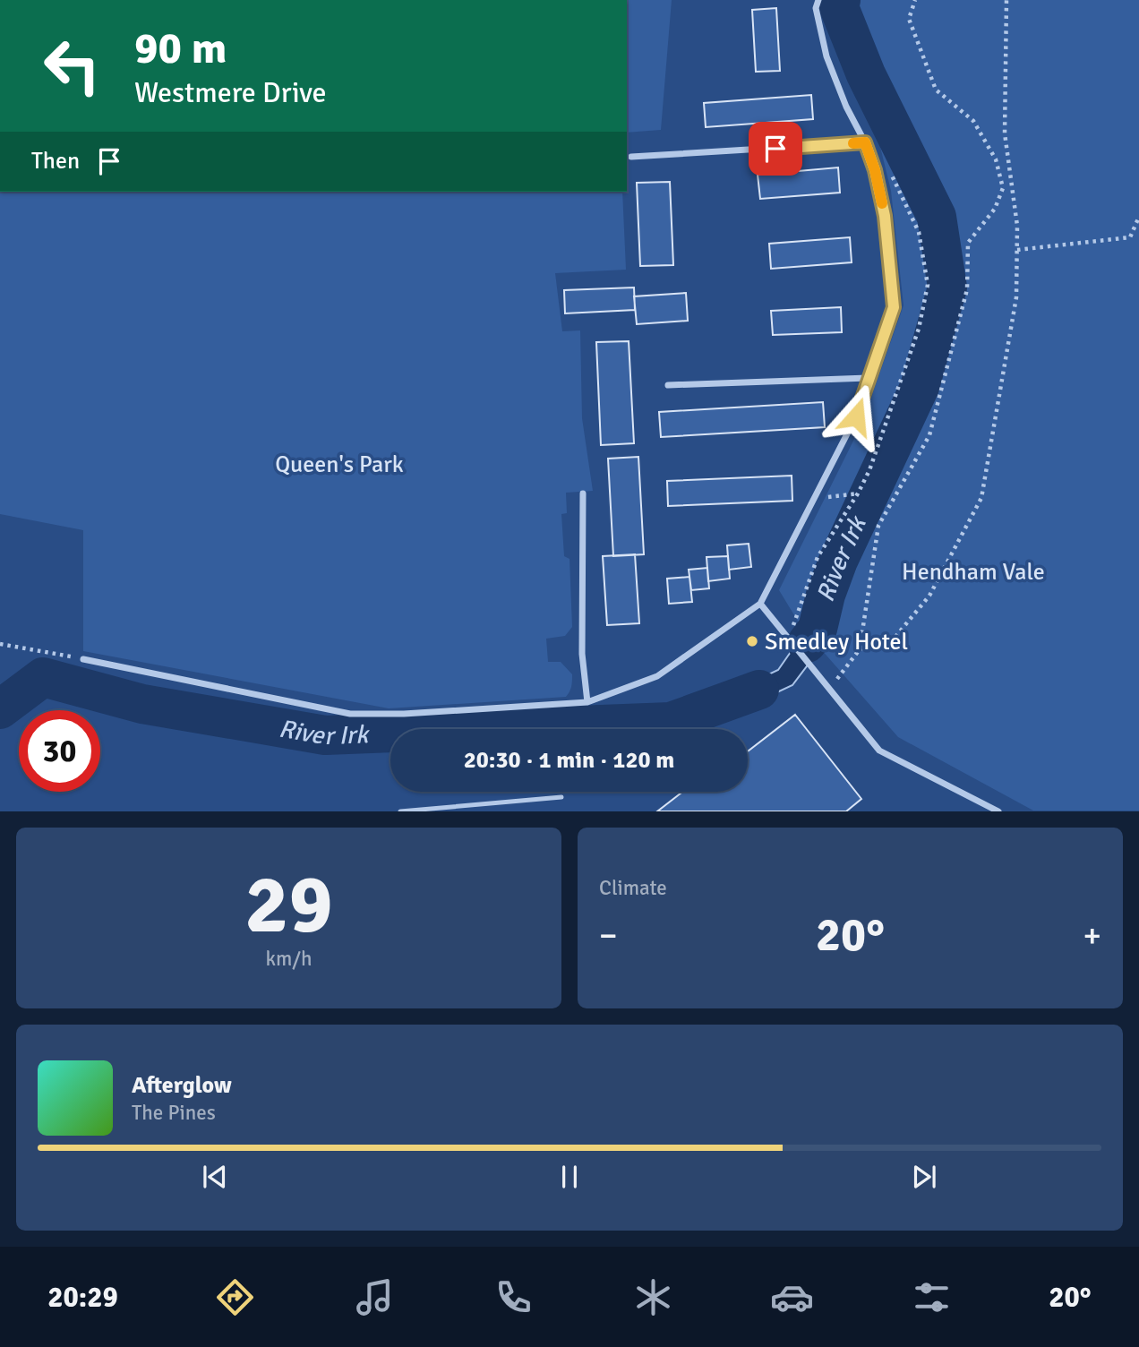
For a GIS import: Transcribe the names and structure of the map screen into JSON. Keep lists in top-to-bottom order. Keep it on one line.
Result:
{"water":["River Irk"],"parks":["Queen's Park","Hendham Vale"],"places":["Smedley Hotel"],"page":{"turn":["90 m","Westmere Drive"],"then":"Then","limit":"30","trip":"20:30 · 1 min · 120 m","tile":[["29","km/h"],"Climate"],"heat":["−","20°","+"],"song":["Afterglow","The Pines"],"tabs":["20:29","20°"]}}
